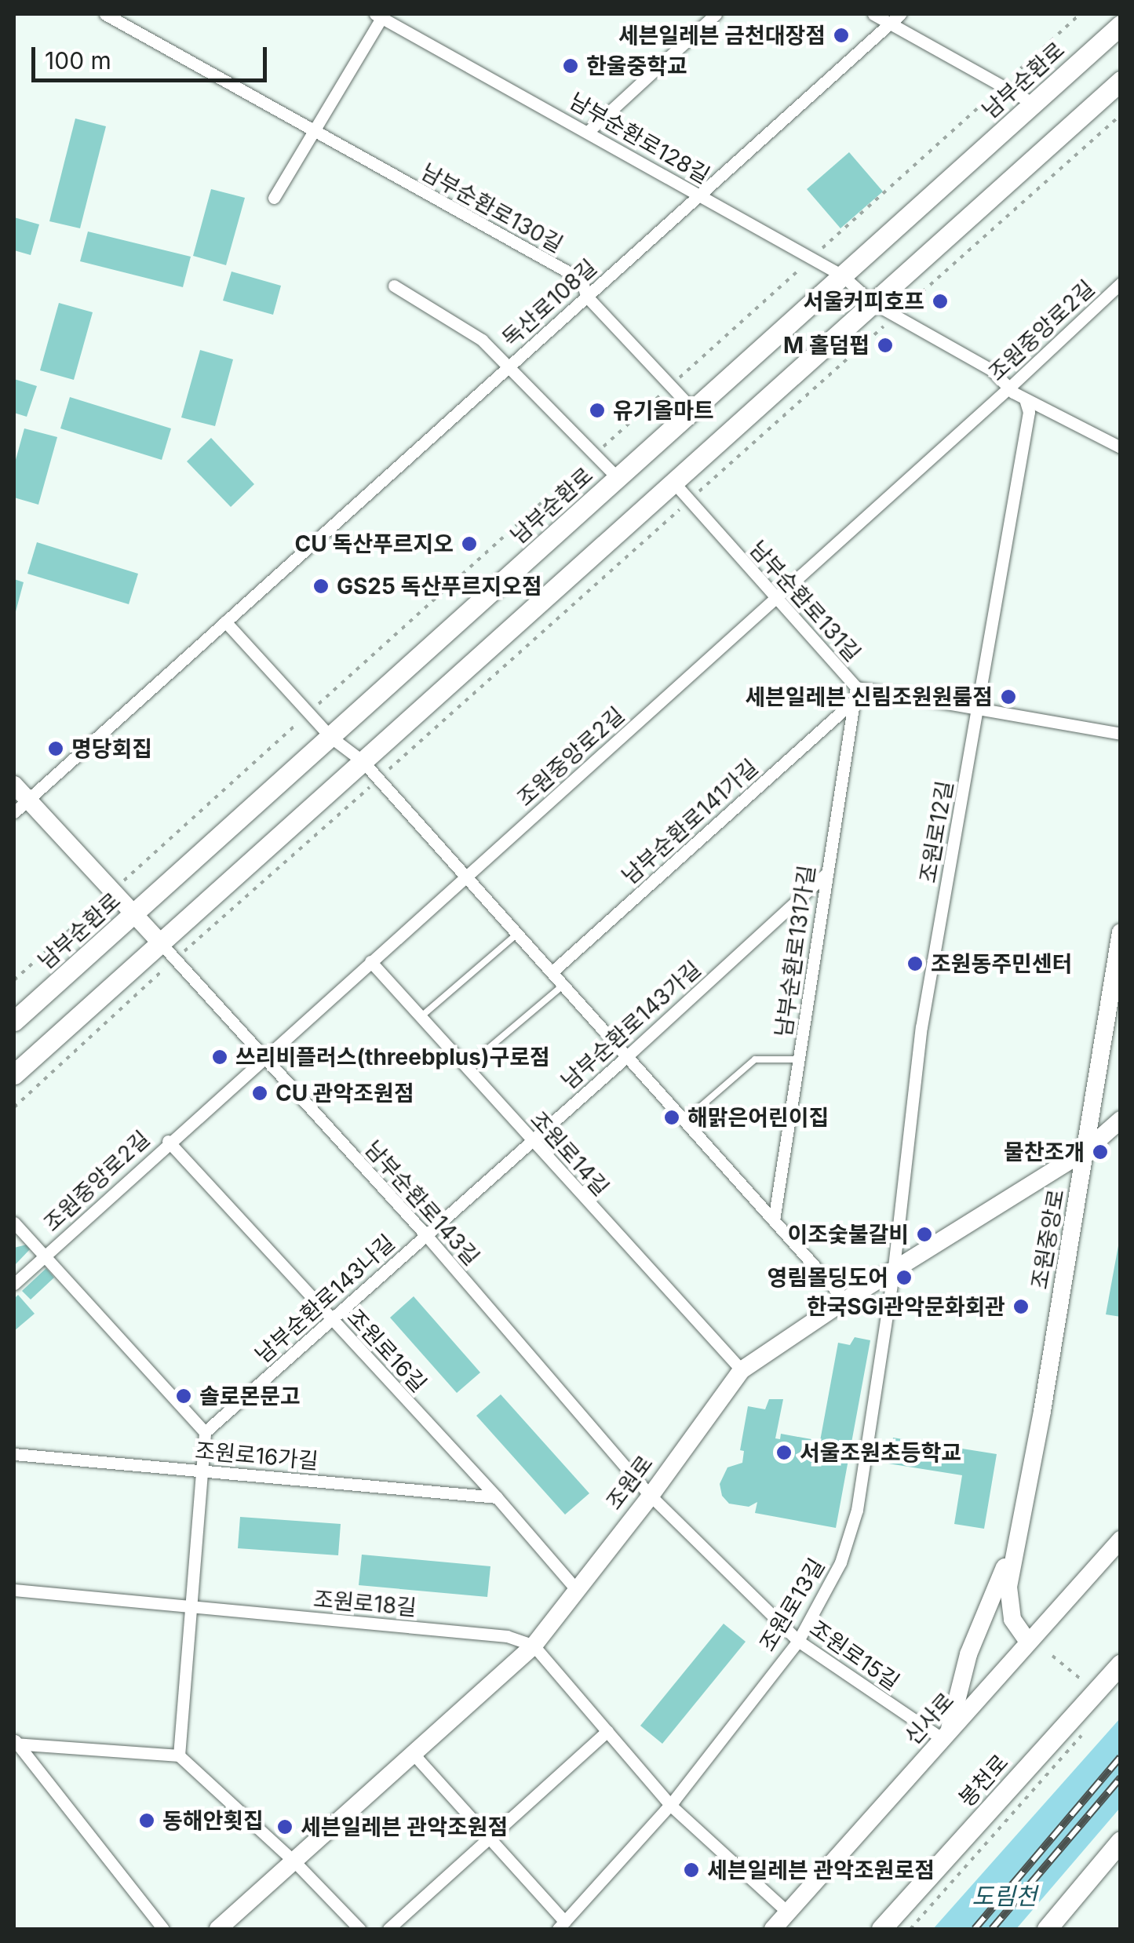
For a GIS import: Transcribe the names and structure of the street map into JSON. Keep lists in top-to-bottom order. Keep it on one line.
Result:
{"streets":{"main road":["남부순환로","봉천로"],"street":["남부순환로128길","남부순환로130길","독산로108길","조원중앙로2길","남부순환로131길","남부순환로141가길","조원로12길","남부순환로131가길","남부순환로143가길","조원로14길","남부순환로143길","조원중앙로","남부순환로143나길","조원로16길","조원로16가길","조원로","조원로18길","조원로13길","조원로15길","신사로"]},"crossings":[["남부순환로","남부순환로128길"],["남부순환로","남부순환로130길"],["남부순환로128길","남부순환로130길"],["남부순환로128길","독산로108길"],["남부순환로128길","조원중앙로2길"],["남부순환로128길","조원로12길"],["남부순환로130길","독산로108길"],["조원중앙로2길","남부순환로131길"],["조원중앙로2길","조원로14길"],["조원중앙로2길","남부순환로143길"],["조원중앙로2길","조원로16길"],["남부순환로131길","남부순환로141가길"],["남부순환로131길","조원로12길"],["남부순환로131길","남부순환로131가길"],["남부순환로141가길","남부순환로131가길"],["조원로12길","조원로"],["조원로12길","조원로13길"],["남부순환로131가길","남부순환로143가길"],["남부순환로143가길","조원로14길"],["남부순환로143가길","남부순환로143길"],["남부순환로143가길","남부순환로143나길"],["조원로14길","조원로"],["남부순환로143길","남부순환로143나길"],["남부순환로143길","조원로"],["남부순환로143길","조원로15길"],["조원중앙로","조원로"],["조원중앙로","신사로"],["남부순환로143나길","조원로16길"],["조원로16길","조원로16가길"],["조원로16길","조원로"],["조원로","조원로18길"],["조원로","조원로13길"],["조원로","조원로15길"],["조원로13길","조원로15길"],["조원로15길","신사로"]],"water":["도림천"],"places":["세븐일레븐 금천대장점","한울중학교","서울커피호프","M 홀덤펍","유기올마트","CU 독산푸르지오","GS25 독산푸르지오점","세븐일레븐 신림조원원룸점","명당회집","조원동주민센터","쓰리비플러스(threebplus)구로점","CU 관악조원점","해맑은어린이집","물찬조개","이조숯불갈비","영림몰딩도어","한국SGI관악문화회관","솔로몬문고","서울조원초등학교","동해안횟집","세븐일레븐 관악조원점","세븐일레븐 관악조원로점"],"scale_bar":"100 m"}
